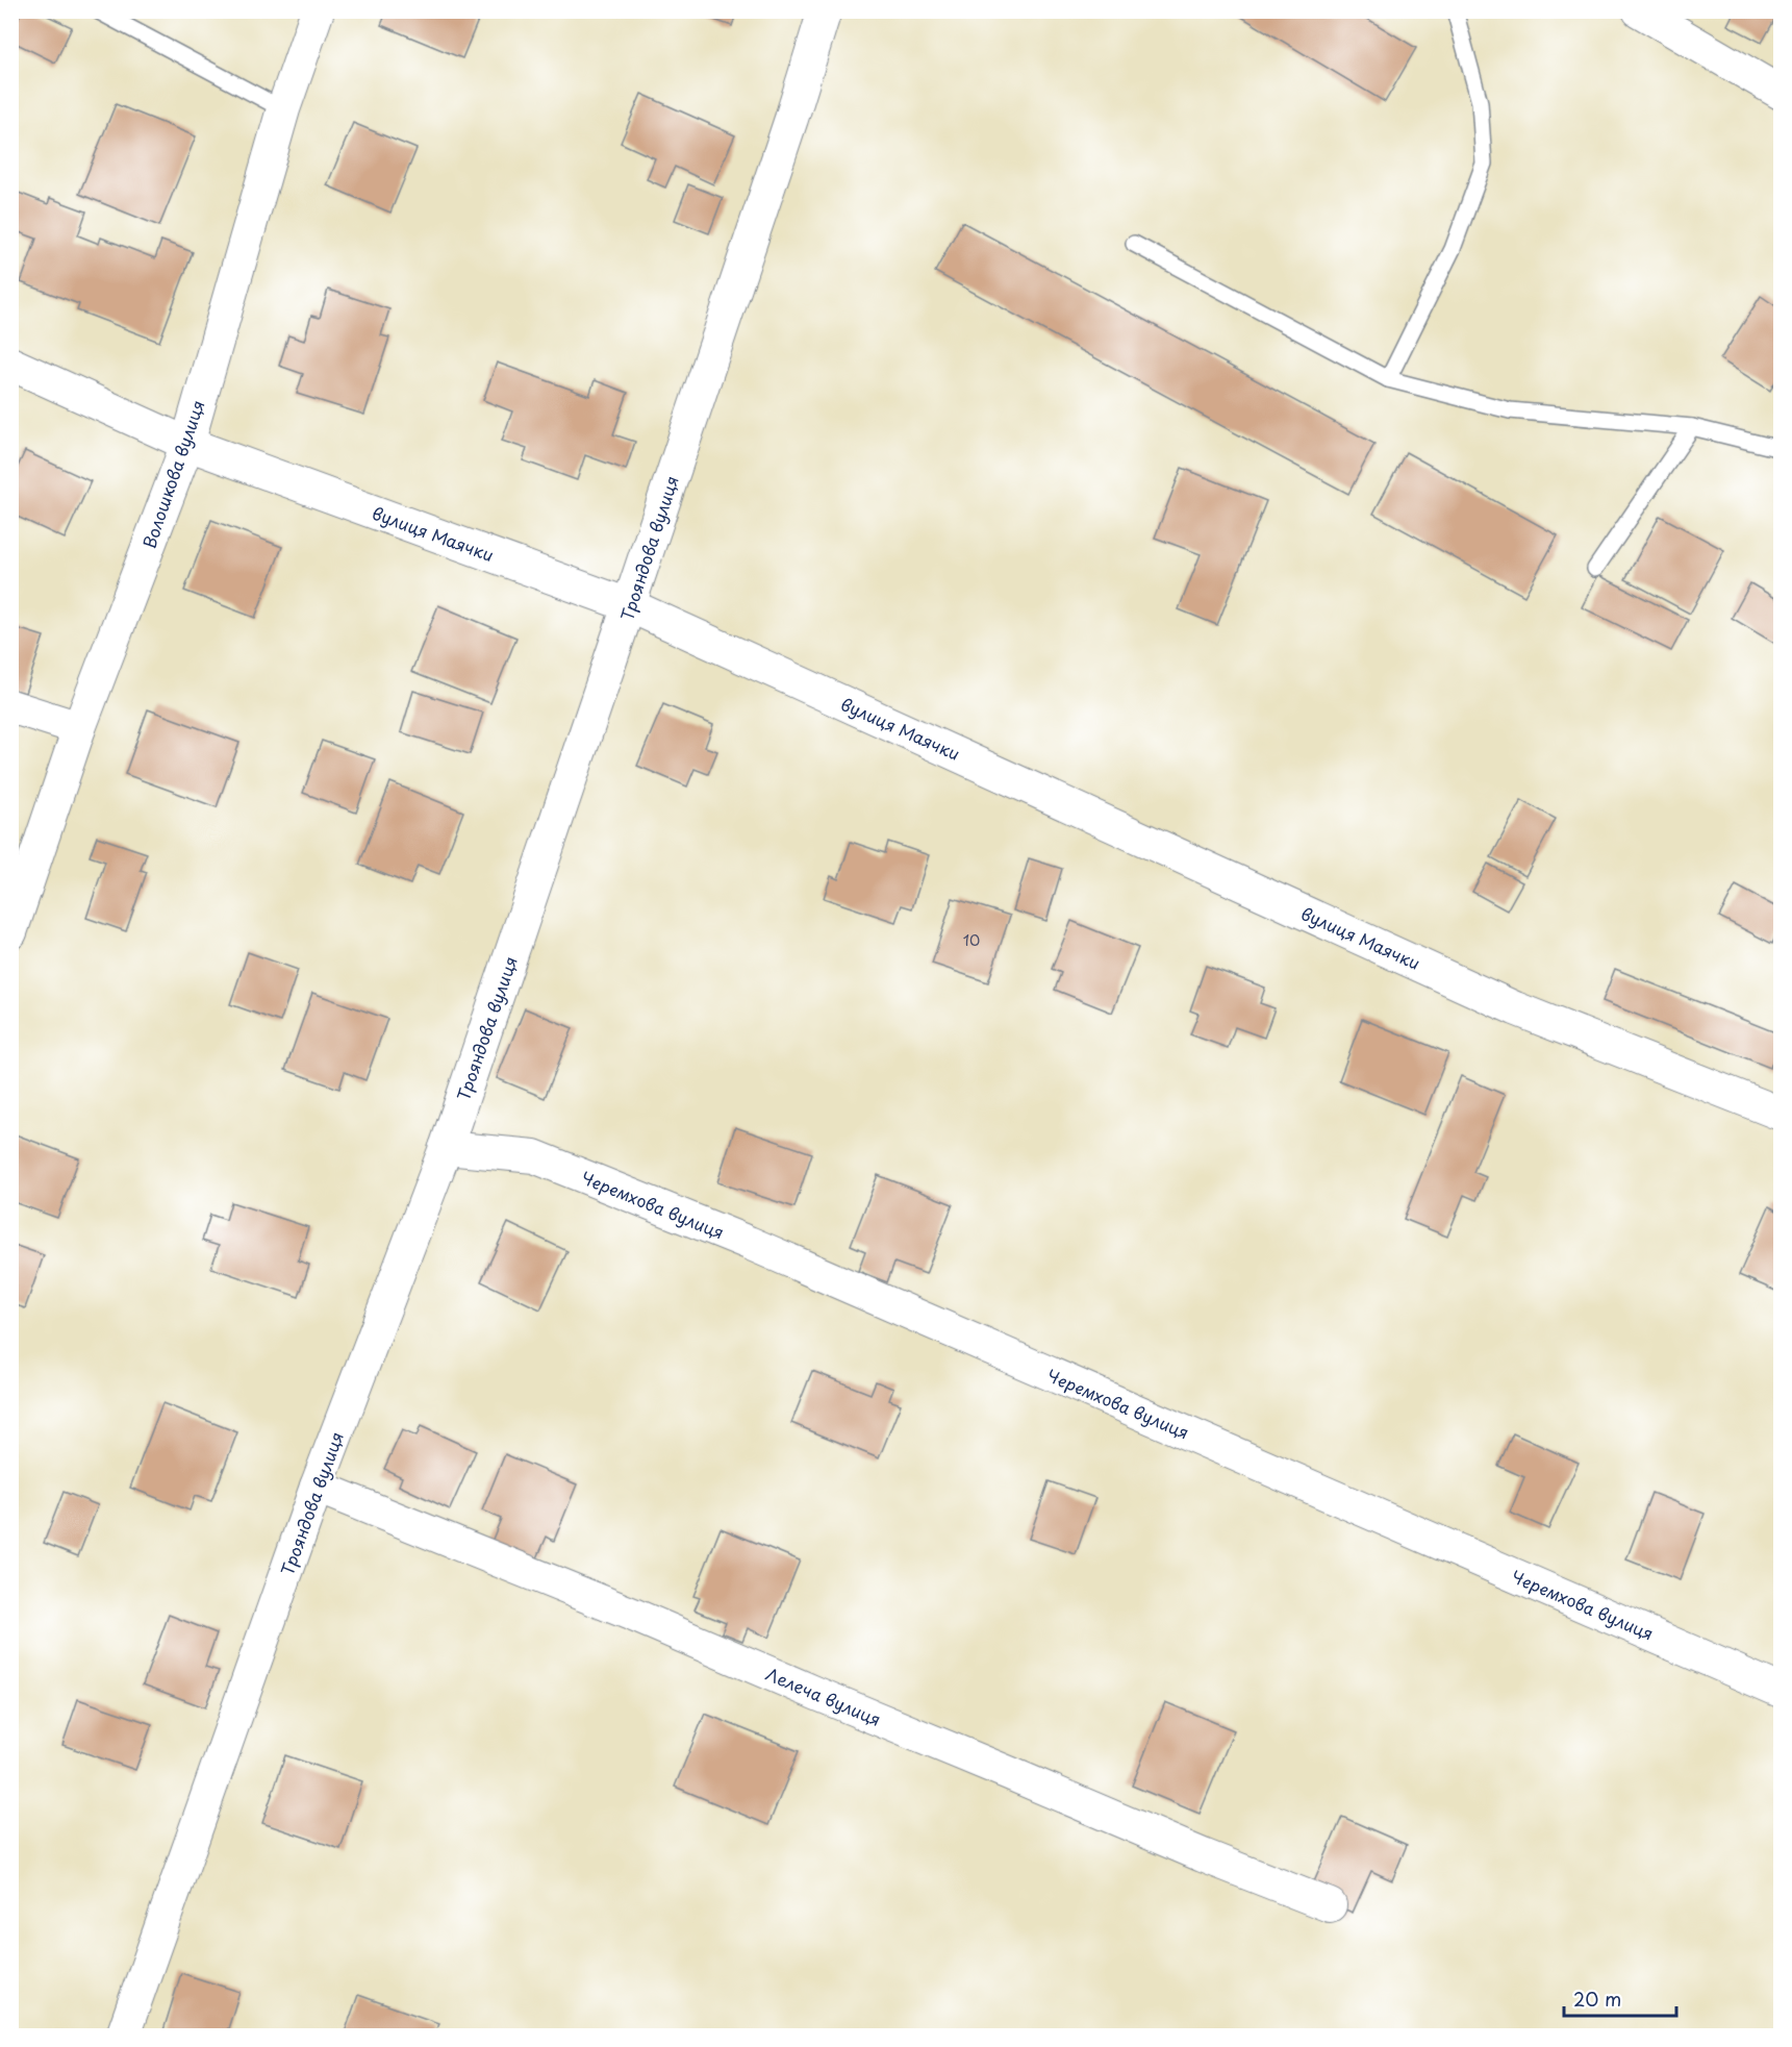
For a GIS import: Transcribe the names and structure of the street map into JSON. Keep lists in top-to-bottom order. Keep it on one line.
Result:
{"streets":{"street":["Волошкова вулиця","вулиця Маячки","Трояндова вулиця","Черемхова вулиця","Лелеча вулиця"]},"crossings":[["Волошкова вулиця","вулиця Маячки"],["вулиця Маячки","Трояндова вулиця"],["Трояндова вулиця","Черемхова вулиця"],["Трояндова вулиця","Лелеча вулиця"]],"house_numbers":["10"],"scale_bar":"20 m"}
